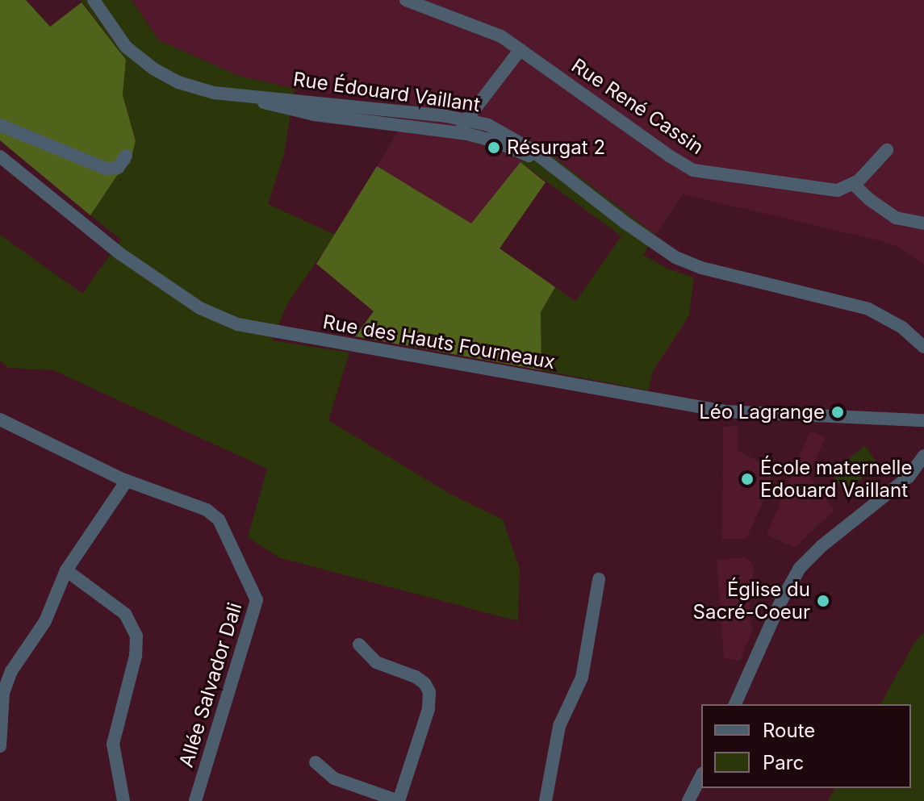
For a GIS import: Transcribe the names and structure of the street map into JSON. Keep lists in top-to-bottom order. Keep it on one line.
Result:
{"streets":{"street":["Rue Édouard Vaillant","Rue René Cassin","Rue des Hauts Fourneaux","Allée Salvador Dali"]},"places":["Résurgat 2","Léo Lagrange","École maternelle Edouard Vaillant","Église du Sacré-Coeur"],"legend":["Route","Parc"]}
